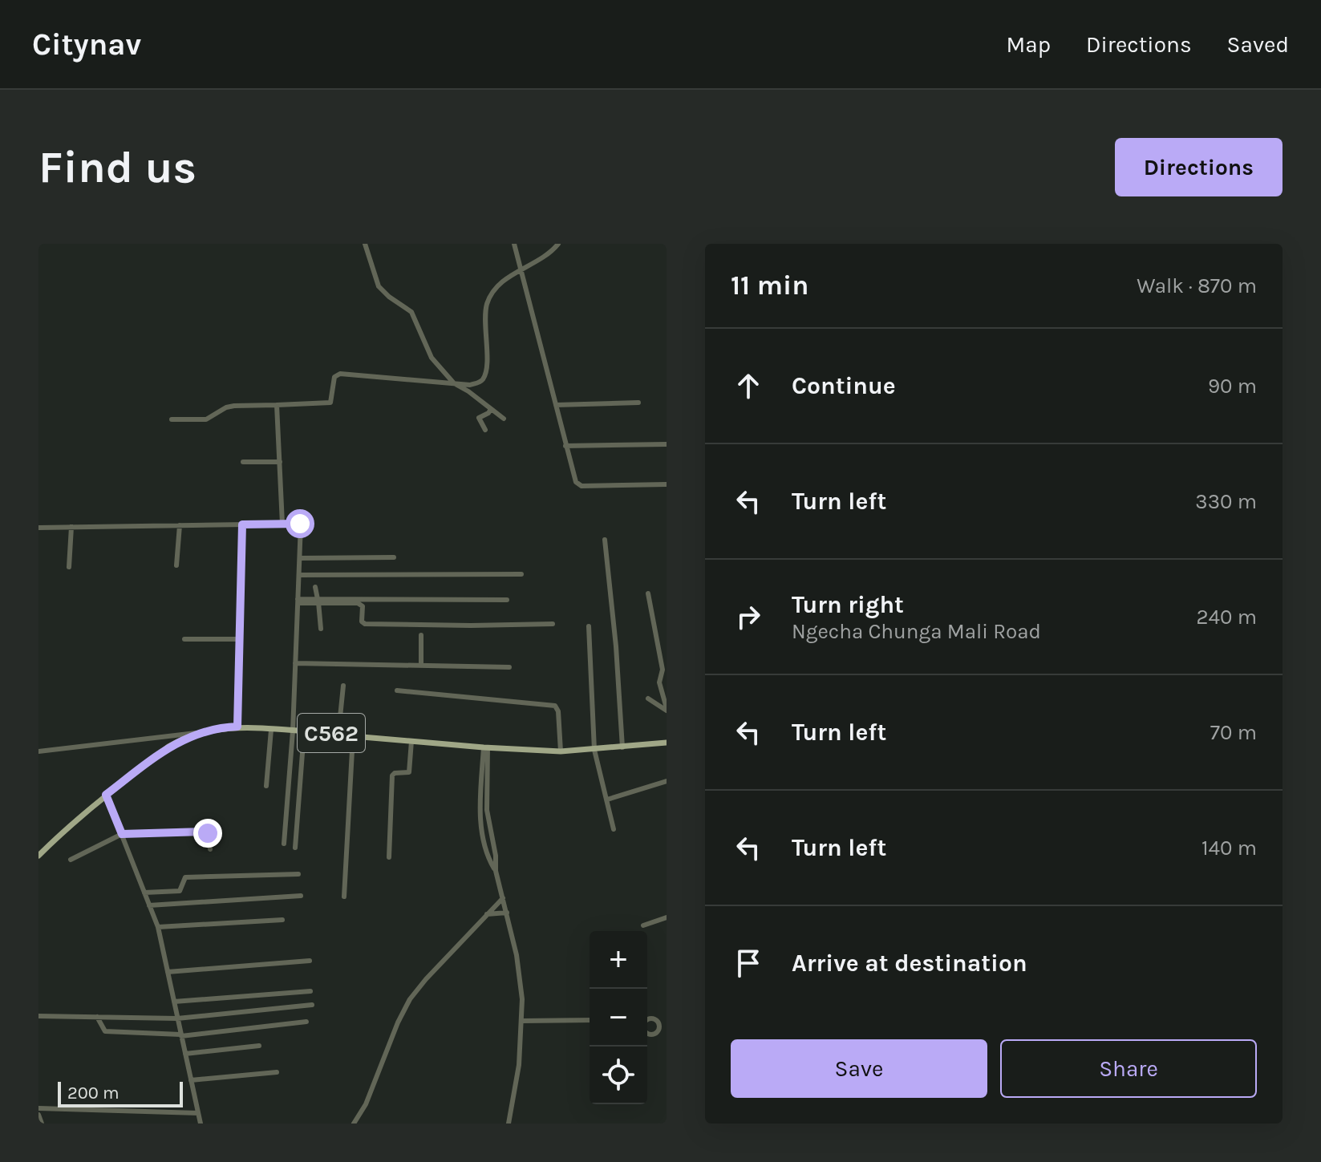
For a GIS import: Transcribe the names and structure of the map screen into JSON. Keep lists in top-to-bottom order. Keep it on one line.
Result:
{"streets":{"main road":["C562"]},"scale_bar":"200 m","page":{"header":"Citynav","nav":["Map","Directions","Saved"],"buttons":["Directions",["Save","Share"]],"title":"Find us","heading":["11 min","Walk · 870 m"],"list":[["Continue","90 m"],["Turn left","330 m"],["Turn right","Ngecha Chunga Mali Road","240 m"],["Turn left","70 m"],["Turn left","140 m"],"Arrive at destination"],"map_buttons":["+","−"],"scale":"200 m"}}
